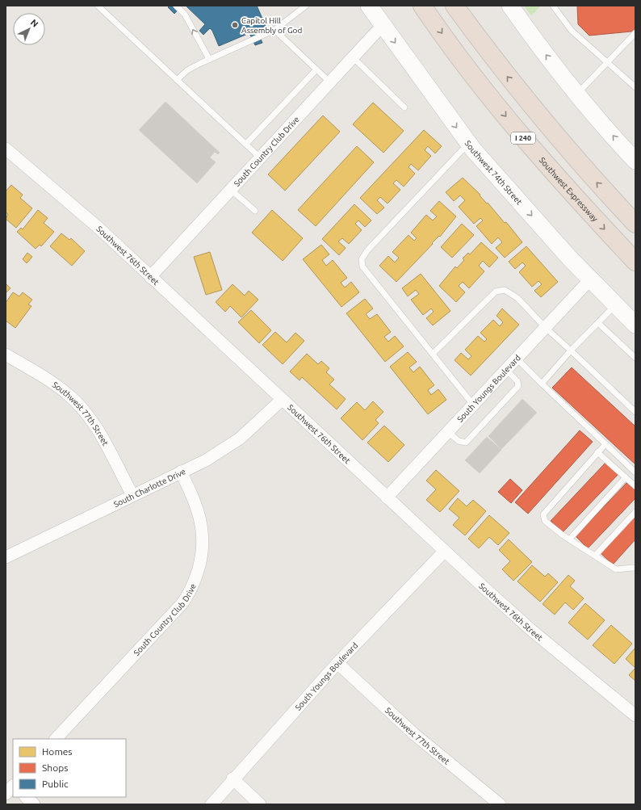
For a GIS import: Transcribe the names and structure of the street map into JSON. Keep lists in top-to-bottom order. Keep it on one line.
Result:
{"streets":{"highway":["I 240","Southwest Expressway"],"main road":["Southwest 74th Street"],"street":["South Country Club Drive","Southwest 76th Street","South Youngs Boulevard","Southwest 77th Street","South Charlotte Drive"]},"crossings":[["South Country Club Drive","Southwest 74th Street"],["South Country Club Drive","Southwest 76th Street"],["South Country Club Drive","South Charlotte Drive"],["Southwest 74th Street","South Youngs Boulevard"],["Southwest 76th Street","South Youngs Boulevard"],["Southwest 76th Street","South Charlotte Drive"],["South Youngs Boulevard","Southwest 77th Street"],["Southwest 77th Street","South Charlotte Drive"]],"places":["Capitol Hill Assembly of God"],"legend":["Homes","Shops","Public"],"north":"top right"}
